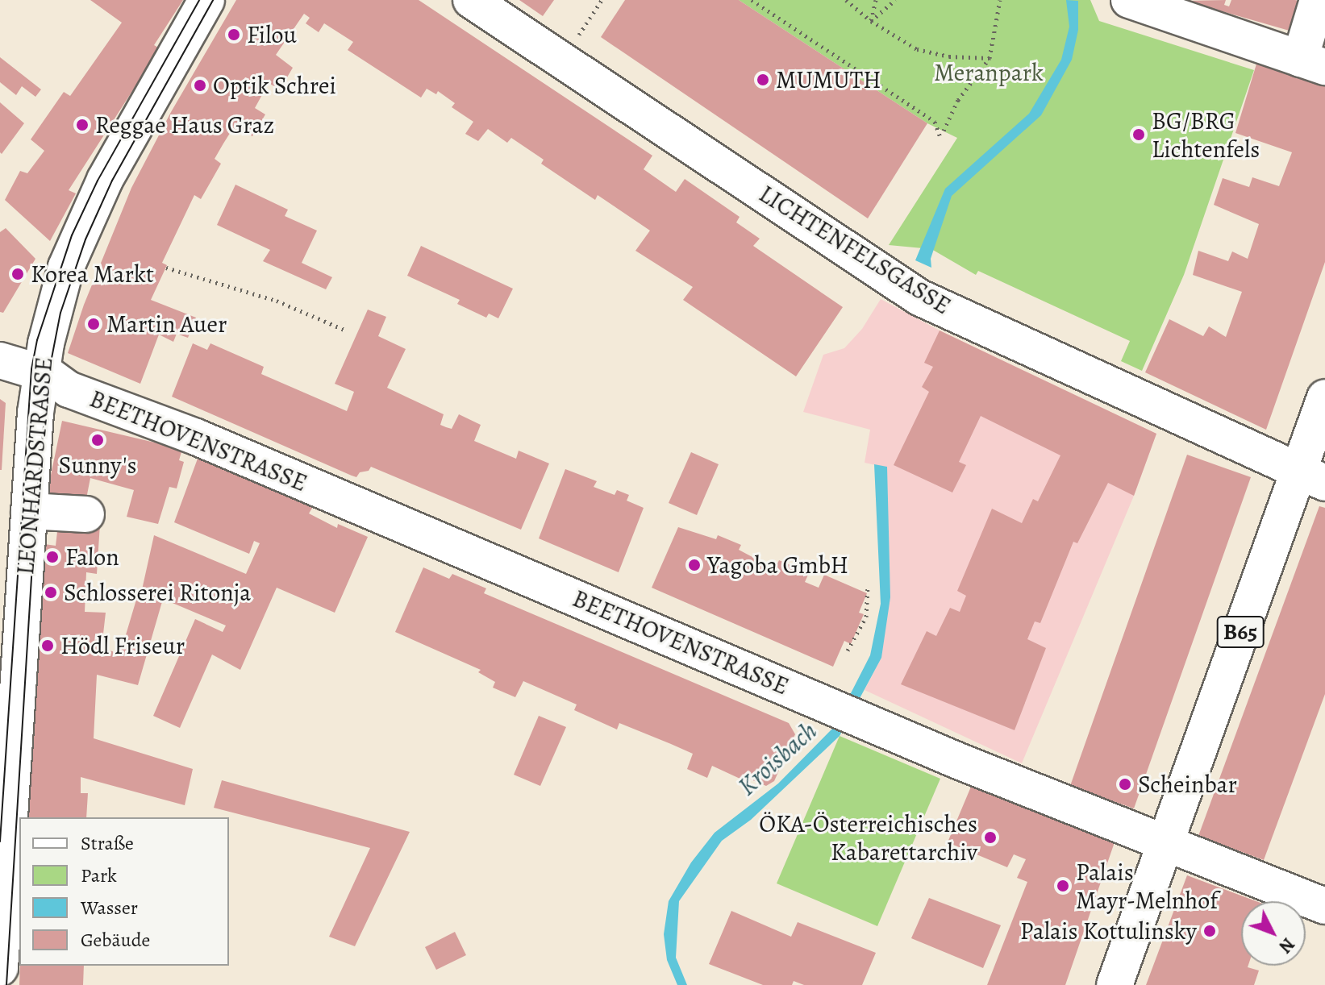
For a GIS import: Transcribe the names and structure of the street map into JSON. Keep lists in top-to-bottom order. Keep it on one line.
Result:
{"streets":{"street":["LICHTENFELSGASSE","BEETHOVENSTRASSE","LEONHARDSTRASSE","B65"]},"crossings":[["LICHTENFELSGASSE","B65"],["BEETHOVENSTRASSE","LEONHARDSTRASSE"],["BEETHOVENSTRASSE","B65"]],"water":["Kroisbach"],"parks":["Meranpark"],"places":["Filou","MUMUTH","Optik Schrei","Reggae Haus Graz","BG/BRG Lichtenfels","Korea Markt","Martin Auer","Sunny's","Falon","Yagoba GmbH","Schlosserei Ritonja","Hödl Friseur","Scheinbar","ÖKA-Österreichisches Kabarettarchiv","Palais Mayr-Melnhof","Palais Kottulinsky"],"legend":["Straße","Park","Wasser","Gebäude"],"north":"bottom right"}
